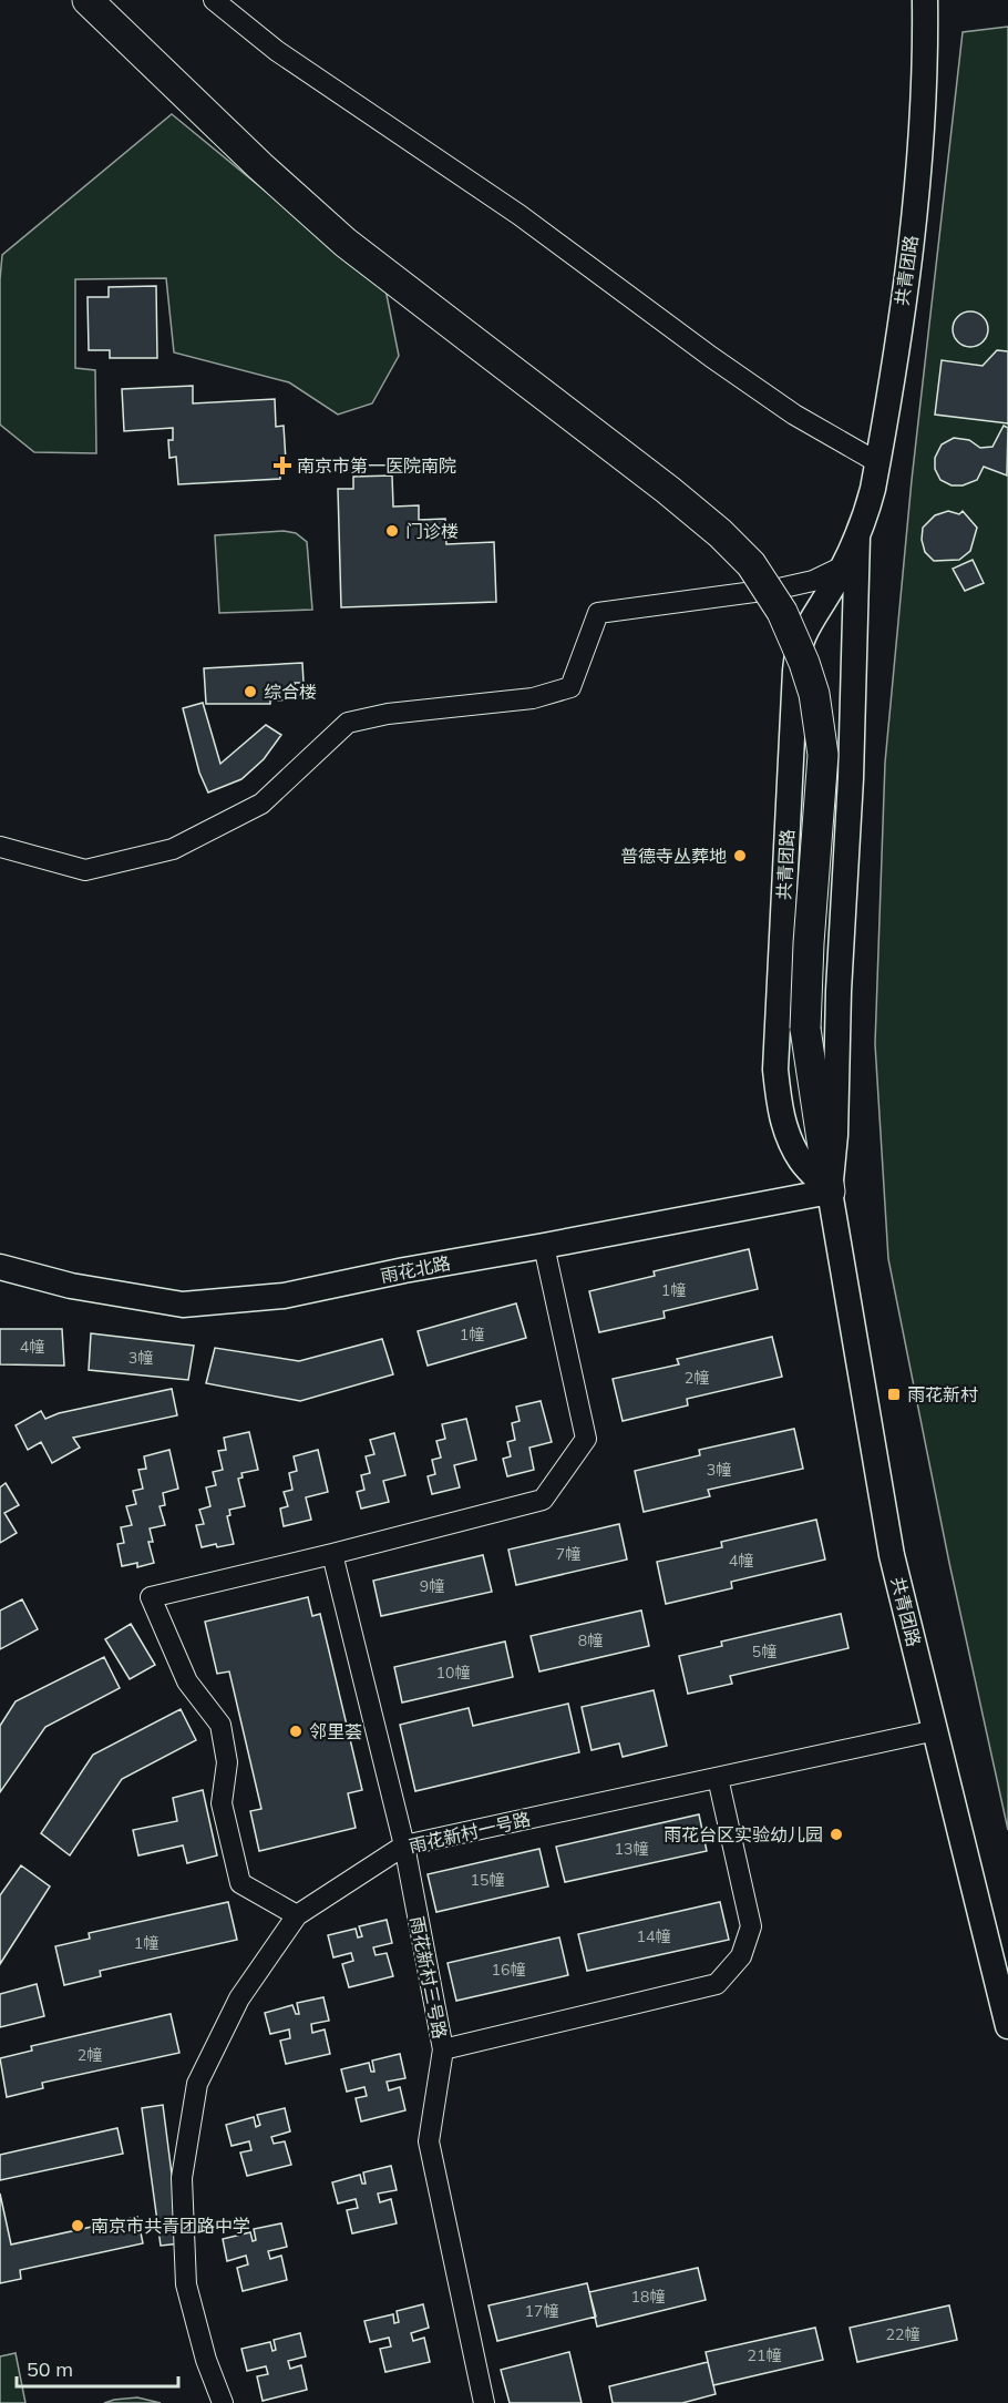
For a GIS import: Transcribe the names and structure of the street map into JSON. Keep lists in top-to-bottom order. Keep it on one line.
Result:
{"streets":{"street":["共青团路","雨花北路","雨花新村一号路","雨花新村三号路"]},"crossings":[["共青团路","雨花北路"],["共青团路","雨花新村一号路"],["雨花新村一号路","雨花新村三号路"]],"places":{"health":["南京市第一医院南院"],"other":["门诊楼","综合楼","普德寺丛葬地","邻里荟","雨花台区实验幼儿园","南京市共青团路中学"],"transit":["雨花新村"]},"house_numbers":["1幢","1幢","4幢","3幢","2幢","3幢","7幢","4幢","9幢","8幢","5幢","10幢","13幢","15幢","14幢","1幢","16幢","2幢","18幢","17幢","22幢","21幢"],"scale_bar":"50 m"}
